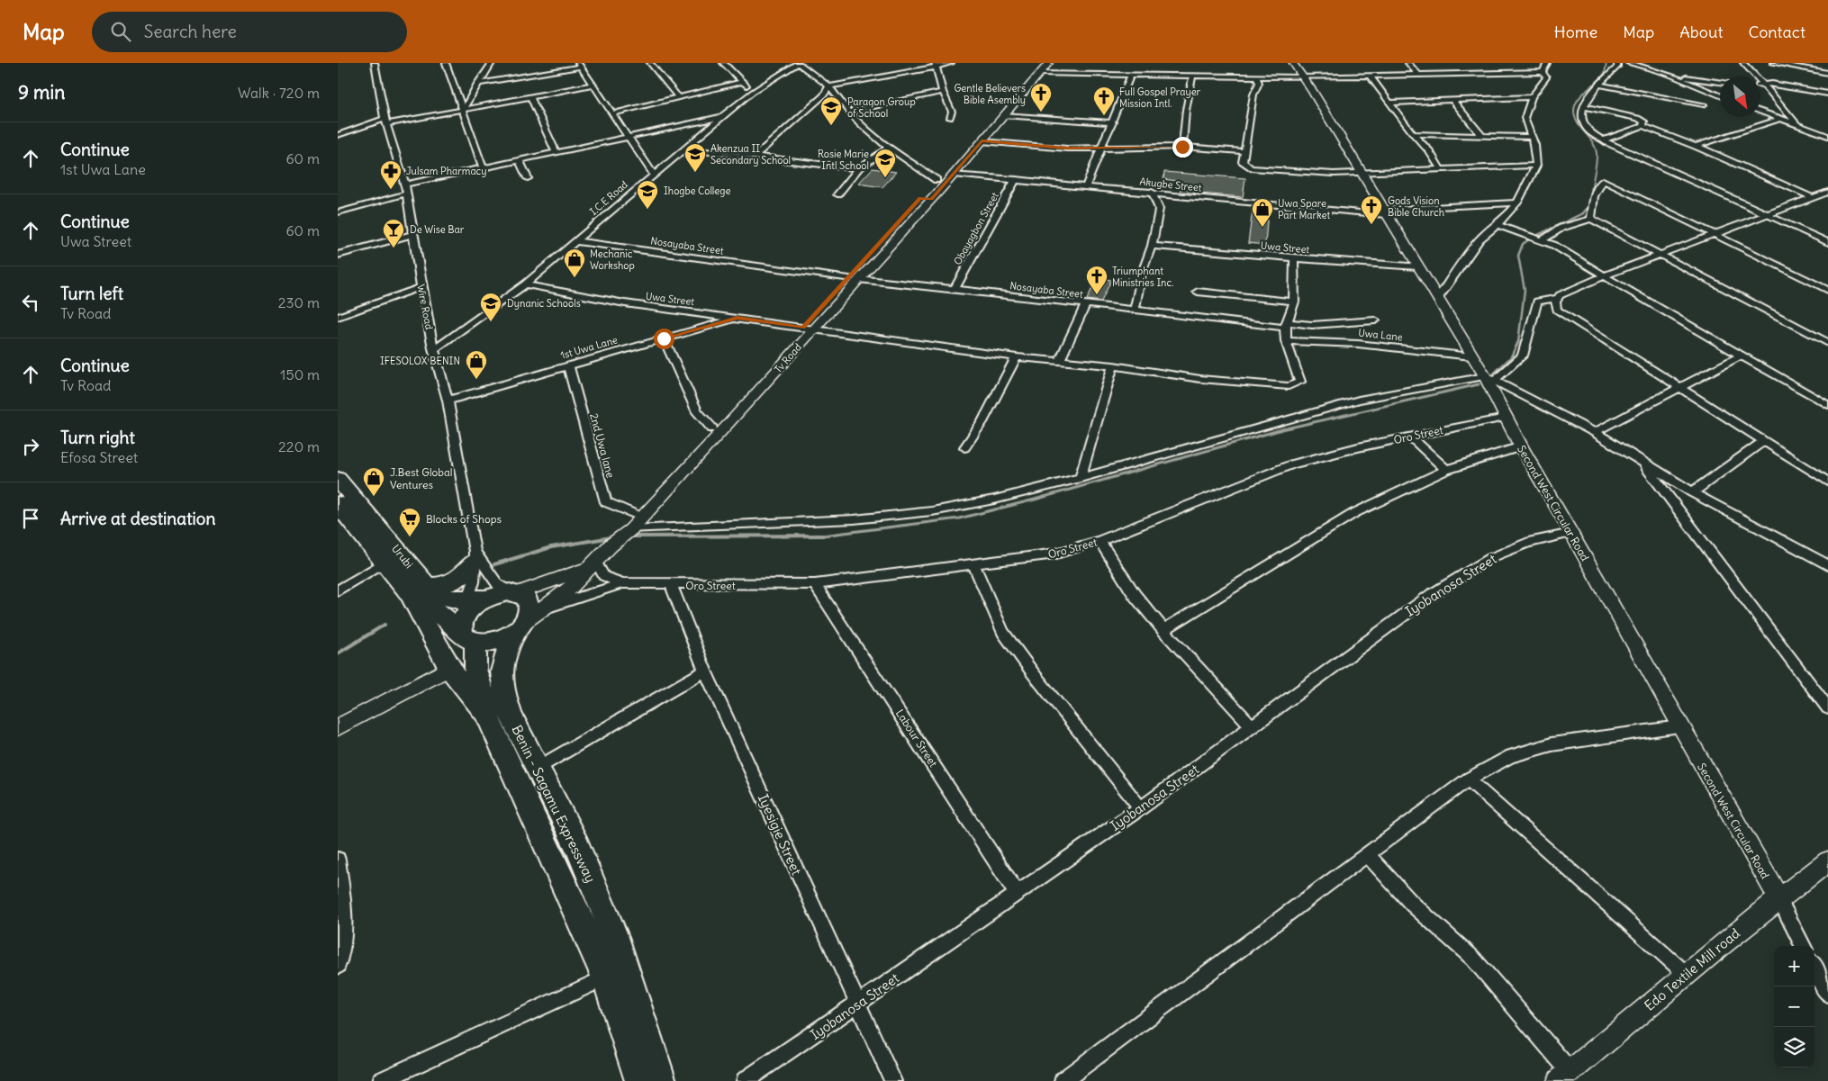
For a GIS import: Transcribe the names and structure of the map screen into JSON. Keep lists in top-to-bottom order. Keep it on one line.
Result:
{"streets":{"highway":["Urubi","Benin - Sagamu Expressway"],"street":["Akugbe Street","I.C.E Road","Obayagbon Street","Nosayaba Street","Uwa Street","Wire Road","Uwa Lane","1st Uwa Lane","Tv Road","Oro Street","2nd Uwa lane","Second West Circular Road","Iyobanosa Street","Labour Street","Iyesigie Street","Edo Textile Mill road"]},"crossings":[["Akugbe Street","Obayagbon Street"],["Akugbe Street","Tv Road"],["Akugbe Street","Second West Circular Road"],["I.C.E Road","Nosayaba Street"],["I.C.E Road","Uwa Street"],["I.C.E Road","Wire Road"],["Obayagbon Street","Nosayaba Street"],["Nosayaba Street","Tv Road"],["Uwa Street","Uwa Lane"],["Uwa Street","1st Uwa Lane"],["Uwa Street","Tv Road"],["Uwa Street","Second West Circular Road"],["Wire Road","1st Uwa Lane"],["Wire Road","Tv Road"],["Wire Road","Urubi"],["Wire Road","Benin - Sagamu Expressway"],["Uwa Lane","Second West Circular Road"],["1st Uwa Lane","2nd Uwa lane"],["Tv Road","Oro Street"],["Tv Road","2nd Uwa lane"],["Tv Road","Benin - Sagamu Expressway"],["Oro Street","Second West Circular Road"],["Oro Street","Labour Street"],["Oro Street","Iyesigie Street"],["Second West Circular Road","Iyobanosa Street"],["Second West Circular Road","Edo Textile Mill road"],["Iyobanosa Street","Labour Street"],["Iyobanosa Street","Iyesigie Street"]],"places":{"church":["Gentle Believers Bible Asembly","Full Gospel Prayer Mission Intl.","Gods Vision Bible Church","Triumphant Ministries Inc."],"school or university":["Paragon Group of School","Akenzua II Secondary School","Rosie Marie Intl School","Ihogbe College","Dynanic Schools"],"pharmacy":["Julsam Pharmacy"],"shop":["Uwa Spare Part Market","Mechanic Workshop","IFESOLOX BENIN","J.Best Global Ventures"],"bar":["De Wise Bar"],"supermarket":["Blocks of Shops"]},"north":"bottom right","page":{"header":"Map","search":"Search here","nav":["Home","Map","About","Contact"],"heading":["9 min","Walk · 720 m"],"list":[["Continue","1st Uwa Lane","60 m"],["Continue","Uwa Street","60 m"],["Turn left","Tv Road","230 m"],["Continue","Tv Road","150 m"],["Turn right","Efosa Street","220 m"],"Arrive at destination"],"map_buttons":["+","−"]}}
